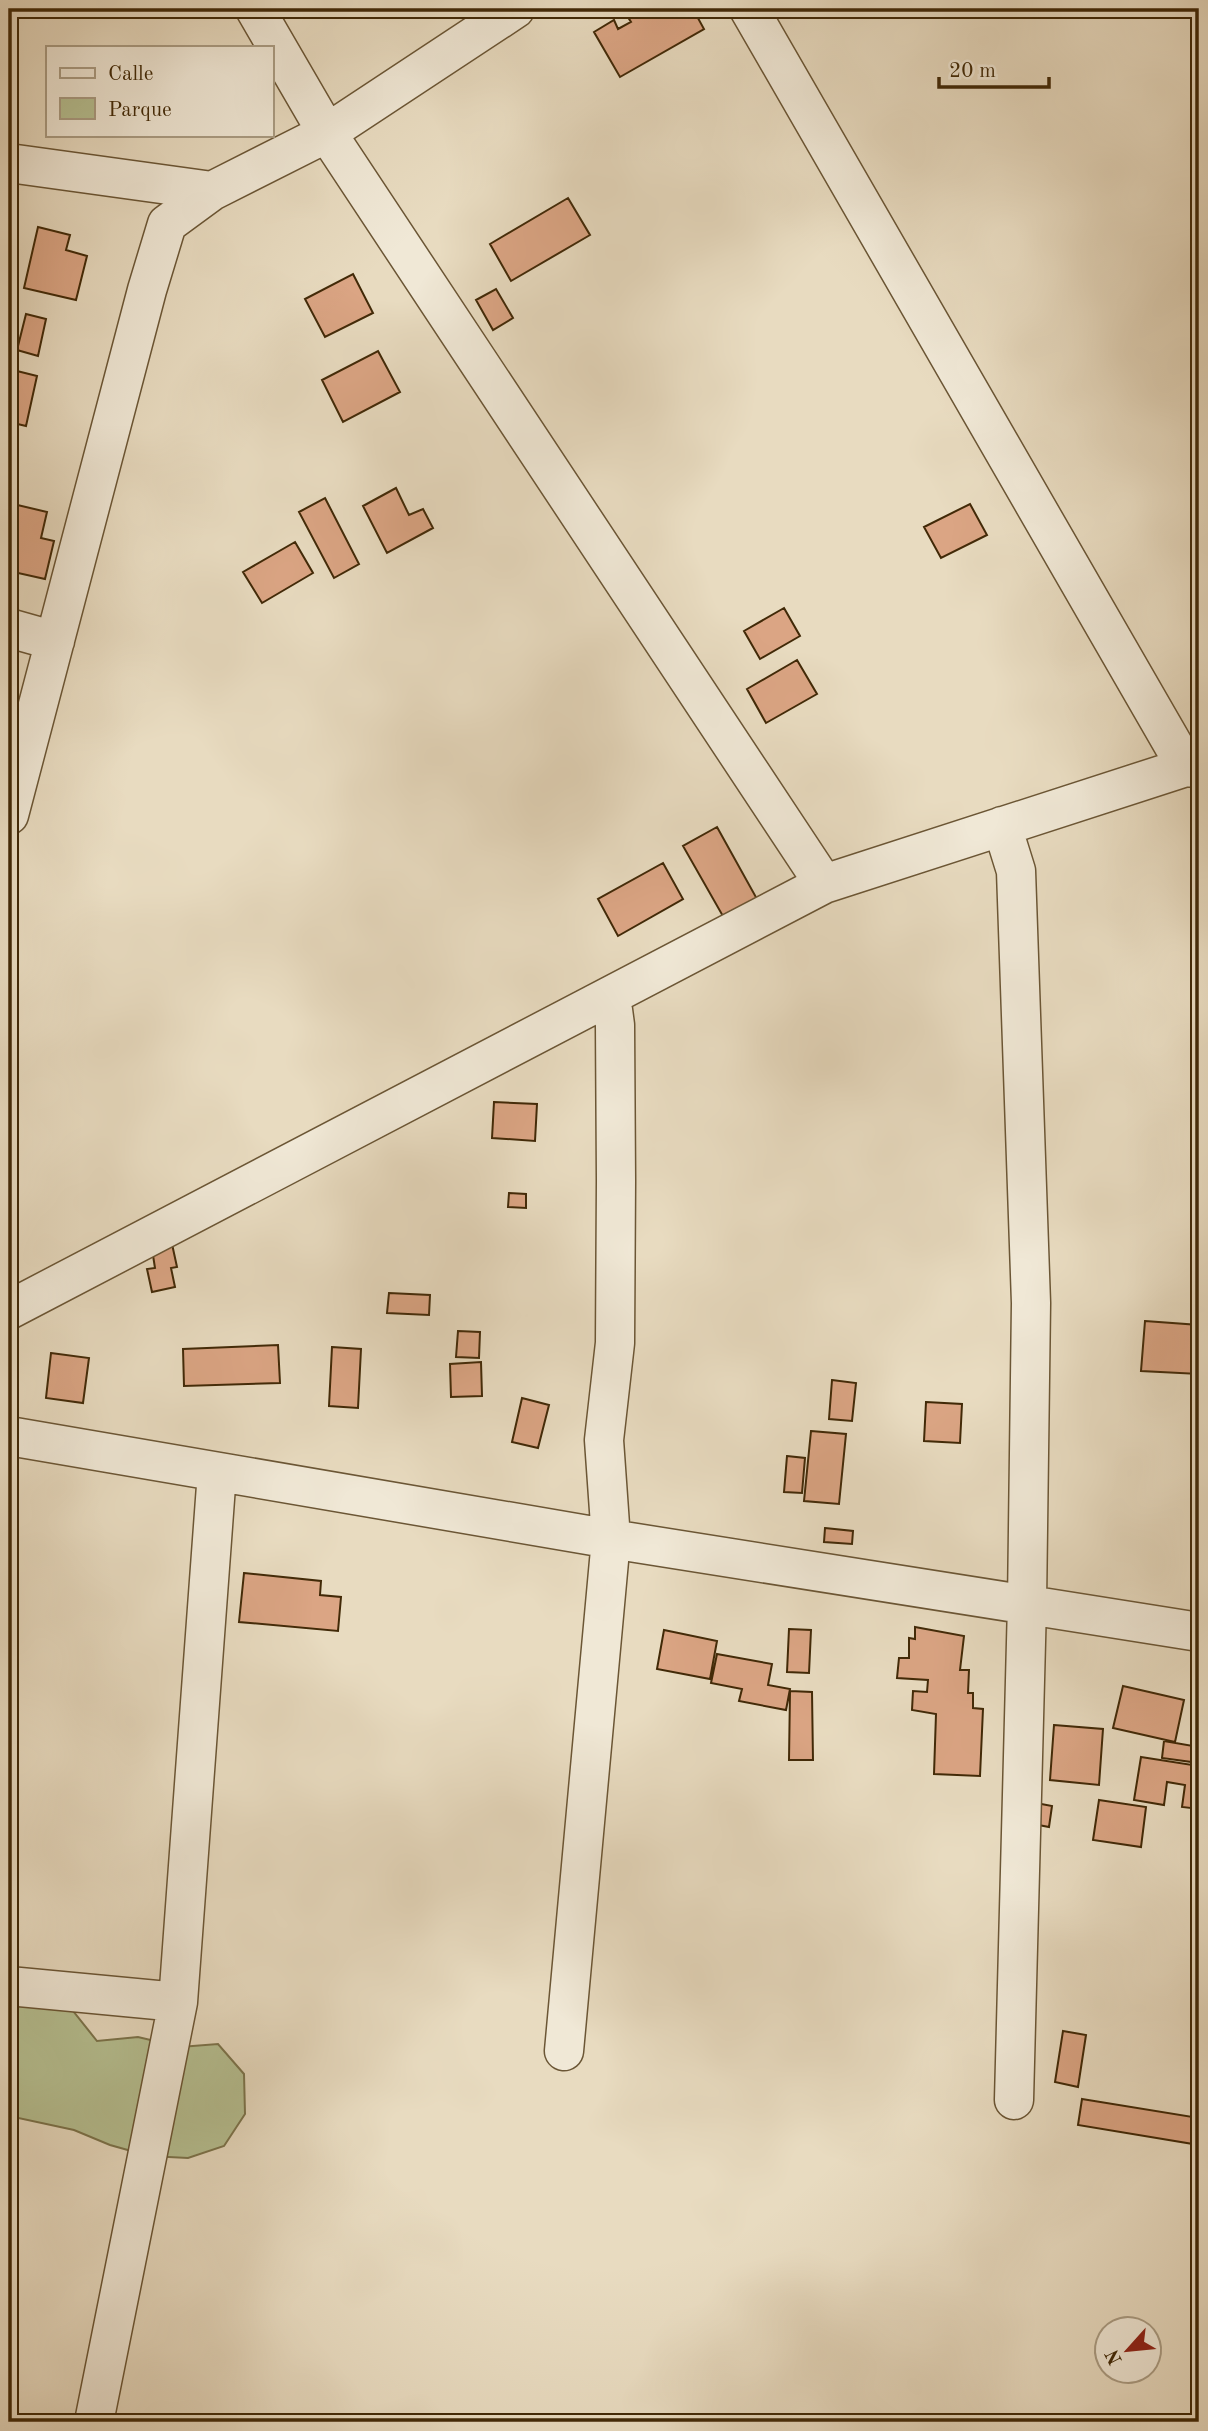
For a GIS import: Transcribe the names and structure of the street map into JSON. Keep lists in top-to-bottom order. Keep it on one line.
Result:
{"legend":["Calle","Parque"],"scale_bar":"20 m","north":"bottom left"}
